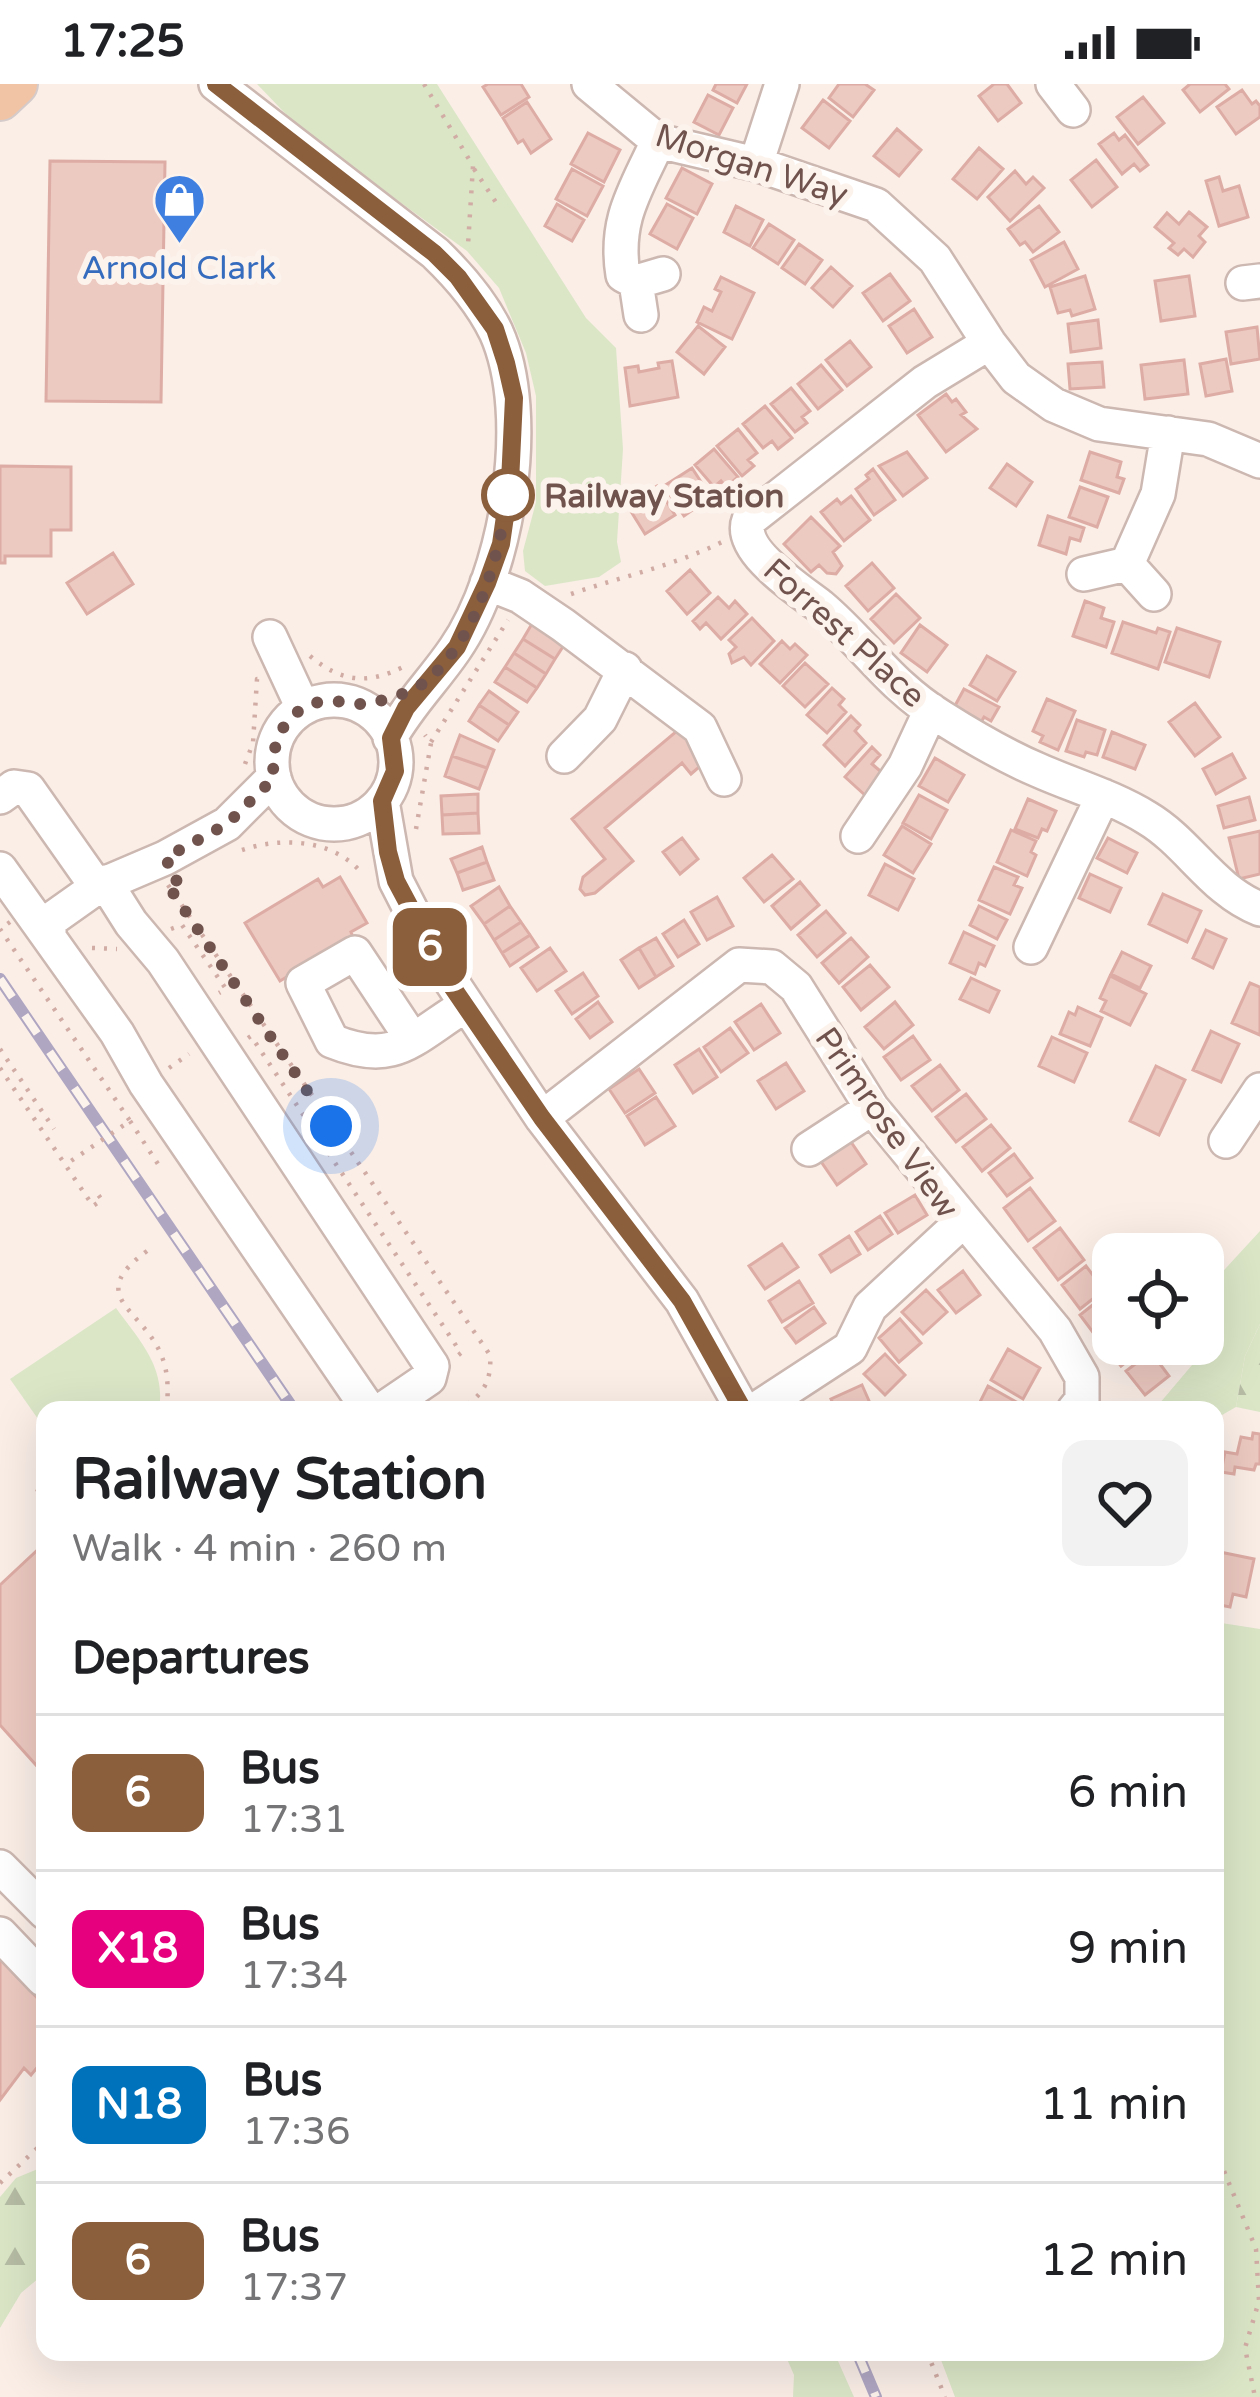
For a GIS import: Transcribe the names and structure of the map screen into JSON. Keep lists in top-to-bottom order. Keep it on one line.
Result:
{"streets":{"street":["Morgan Way","Forrest Place","Primrose View"]},"crossings":[["Morgan Way","Forrest Place"]],"places":{"shop":["Arnold Clark"],"other":["Railway Station"]},"lines":["bus line 6"],"page":{"status":"17:25","on_map":"6","heading":[["Railway Station","Walk · 4 min · 260 m"],"Departures"],"list":[{"mark":"6","name":"Bus","note":"17:31","value":"6 min"},{"mark":"X18","name":"Bus","note":"17:34","value":"9 min"},{"mark":"N18","name":"Bus","note":"17:36","value":"11 min"},{"mark":"6","name":"Bus","note":"17:37","value":"12 min"}]}}
